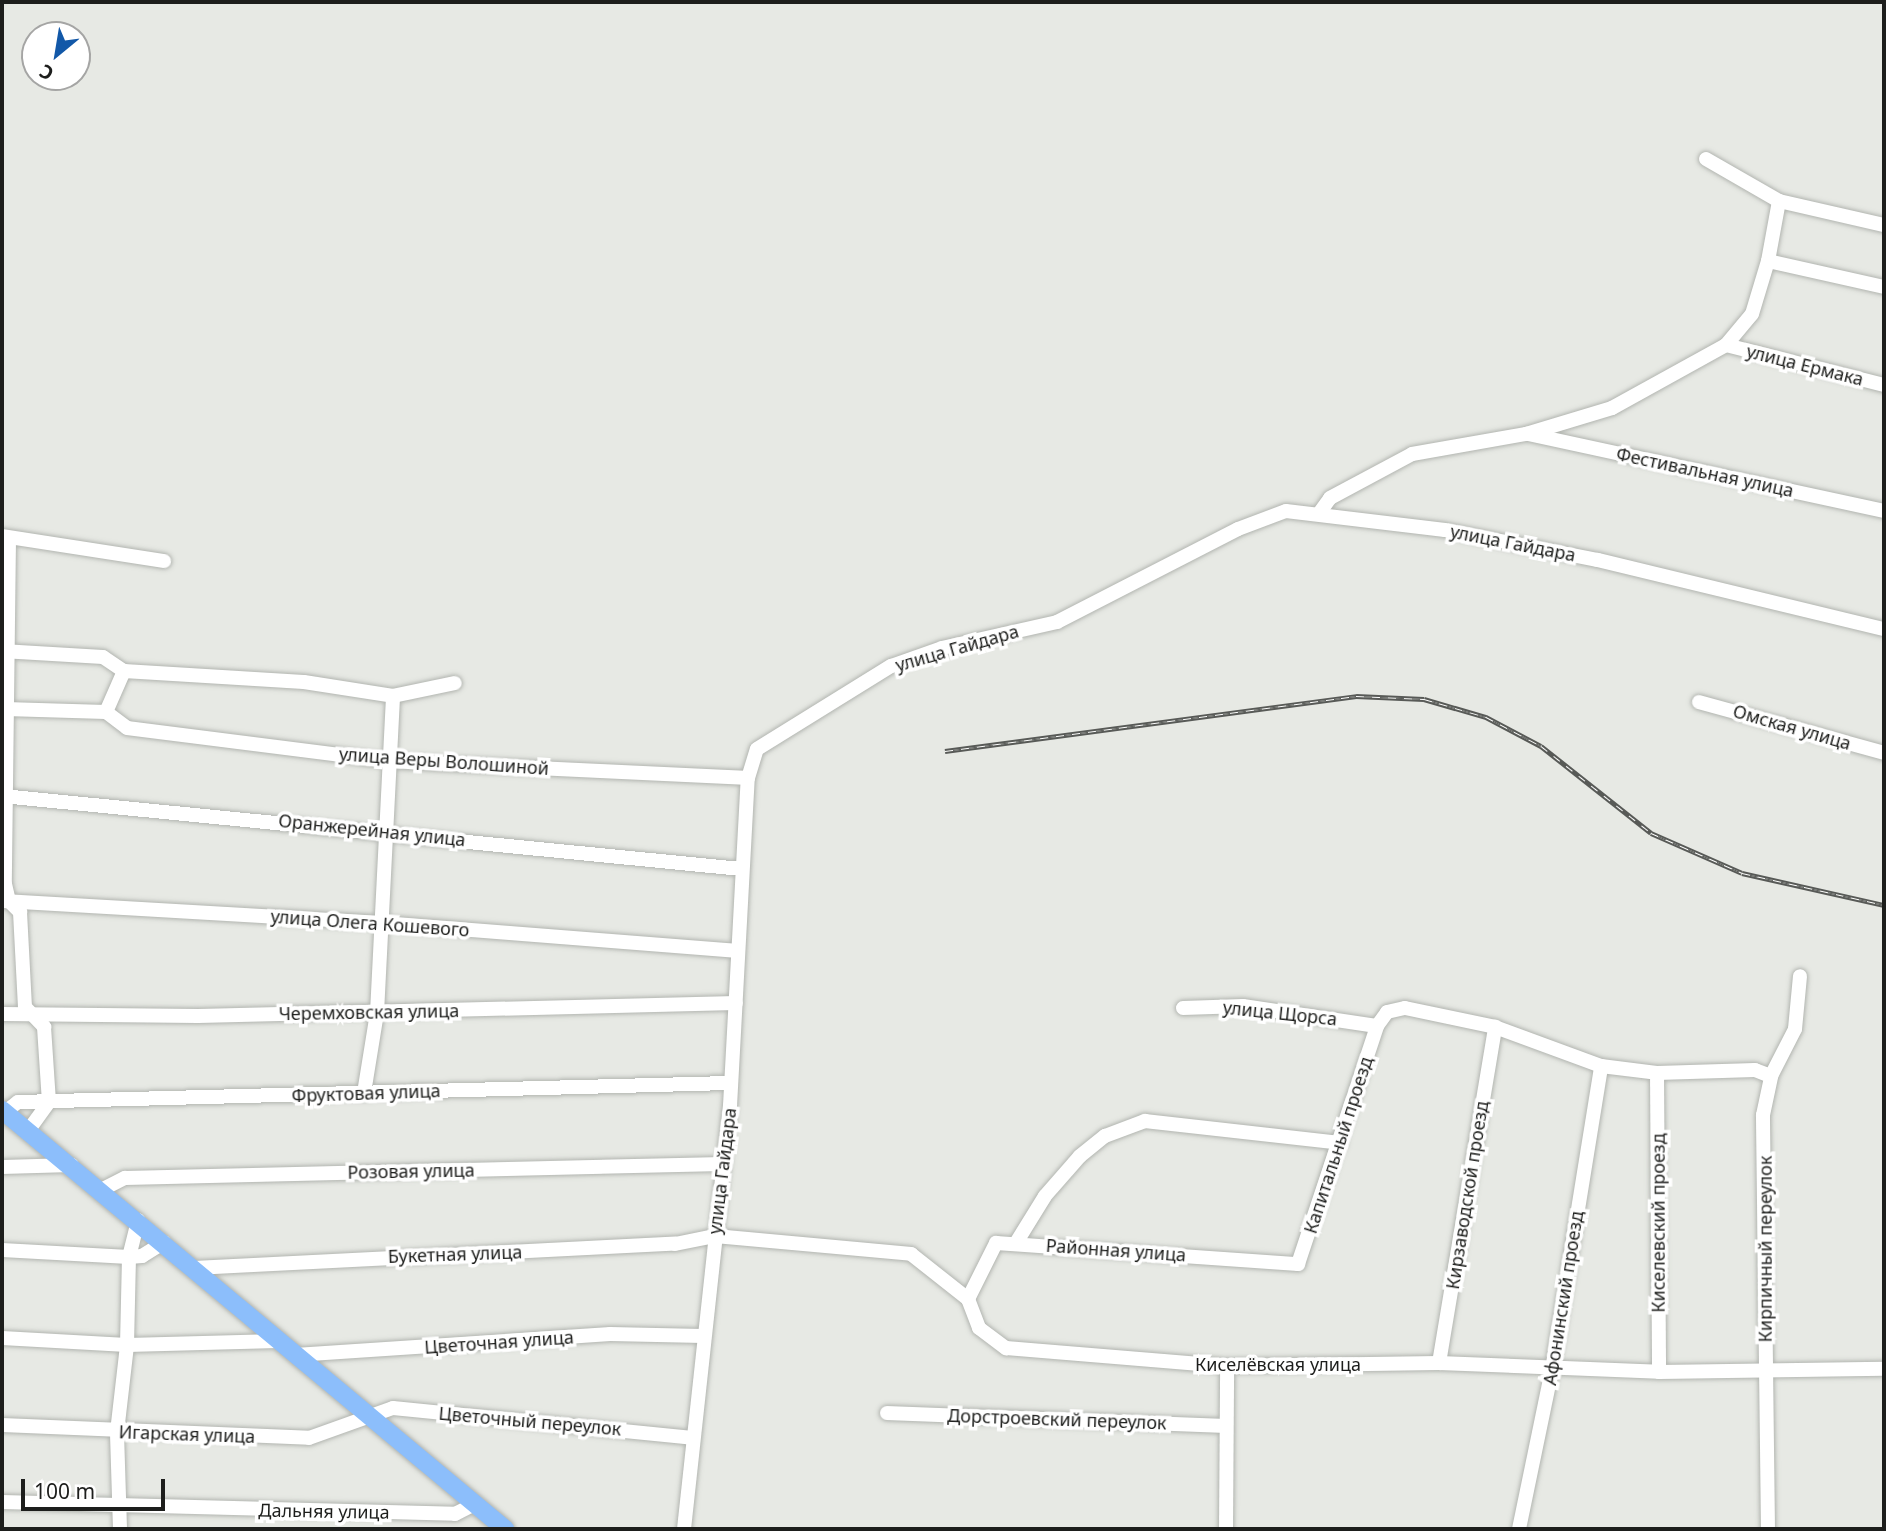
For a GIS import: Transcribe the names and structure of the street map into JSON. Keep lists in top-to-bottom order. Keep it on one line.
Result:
{"streets":{"street":["улица Ермака","Фестивальная улица","улица Гайдара","Омская улица","улица Веры Волошиной","Оранжерейная улица","улица Олега Кошевого","Черемховская улица","улица Щорса","Фруктовая улица","Капитальный проезд","Розовая улица","Кирзаводской проезд","Киселевский проезд","Кирпичный переулок","Районная улица","Букетная улица","Афонинский проезд","Цветочная улица","Киселёвская улица","Дорстроевский переулок","Цветочный переулок","Игарская улица","Дальняя улица"]},"crossings":[["улица Гайдара","улица Веры Волошиной"],["улица Гайдара","Оранжерейная улица"],["улица Гайдара","улица Олега Кошевого"],["улица Гайдара","Черемховская улица"],["улица Гайдара","Фруктовая улица"],["улица Гайдара","Розовая улица"],["улица Гайдара","Букетная улица"],["улица Гайдара","Цветочная улица"],["улица Гайдара","Киселёвская улица"],["улица Гайдара","Цветочный переулок"],["улица Щорса","Капитальный проезд"],["Капитальный проезд","Районная улица"],["Кирзаводской проезд","Киселёвская улица"],["Киселевский проезд","Киселёвская улица"],["Кирпичный переулок","Киселёвская улица"],["Букетная улица","Киселёвская улица"],["Афонинский проезд","Киселёвская улица"],["Цветочный переулок","Игарская улица"]],"scale_bar":"100 m","north":"bottom left"}
